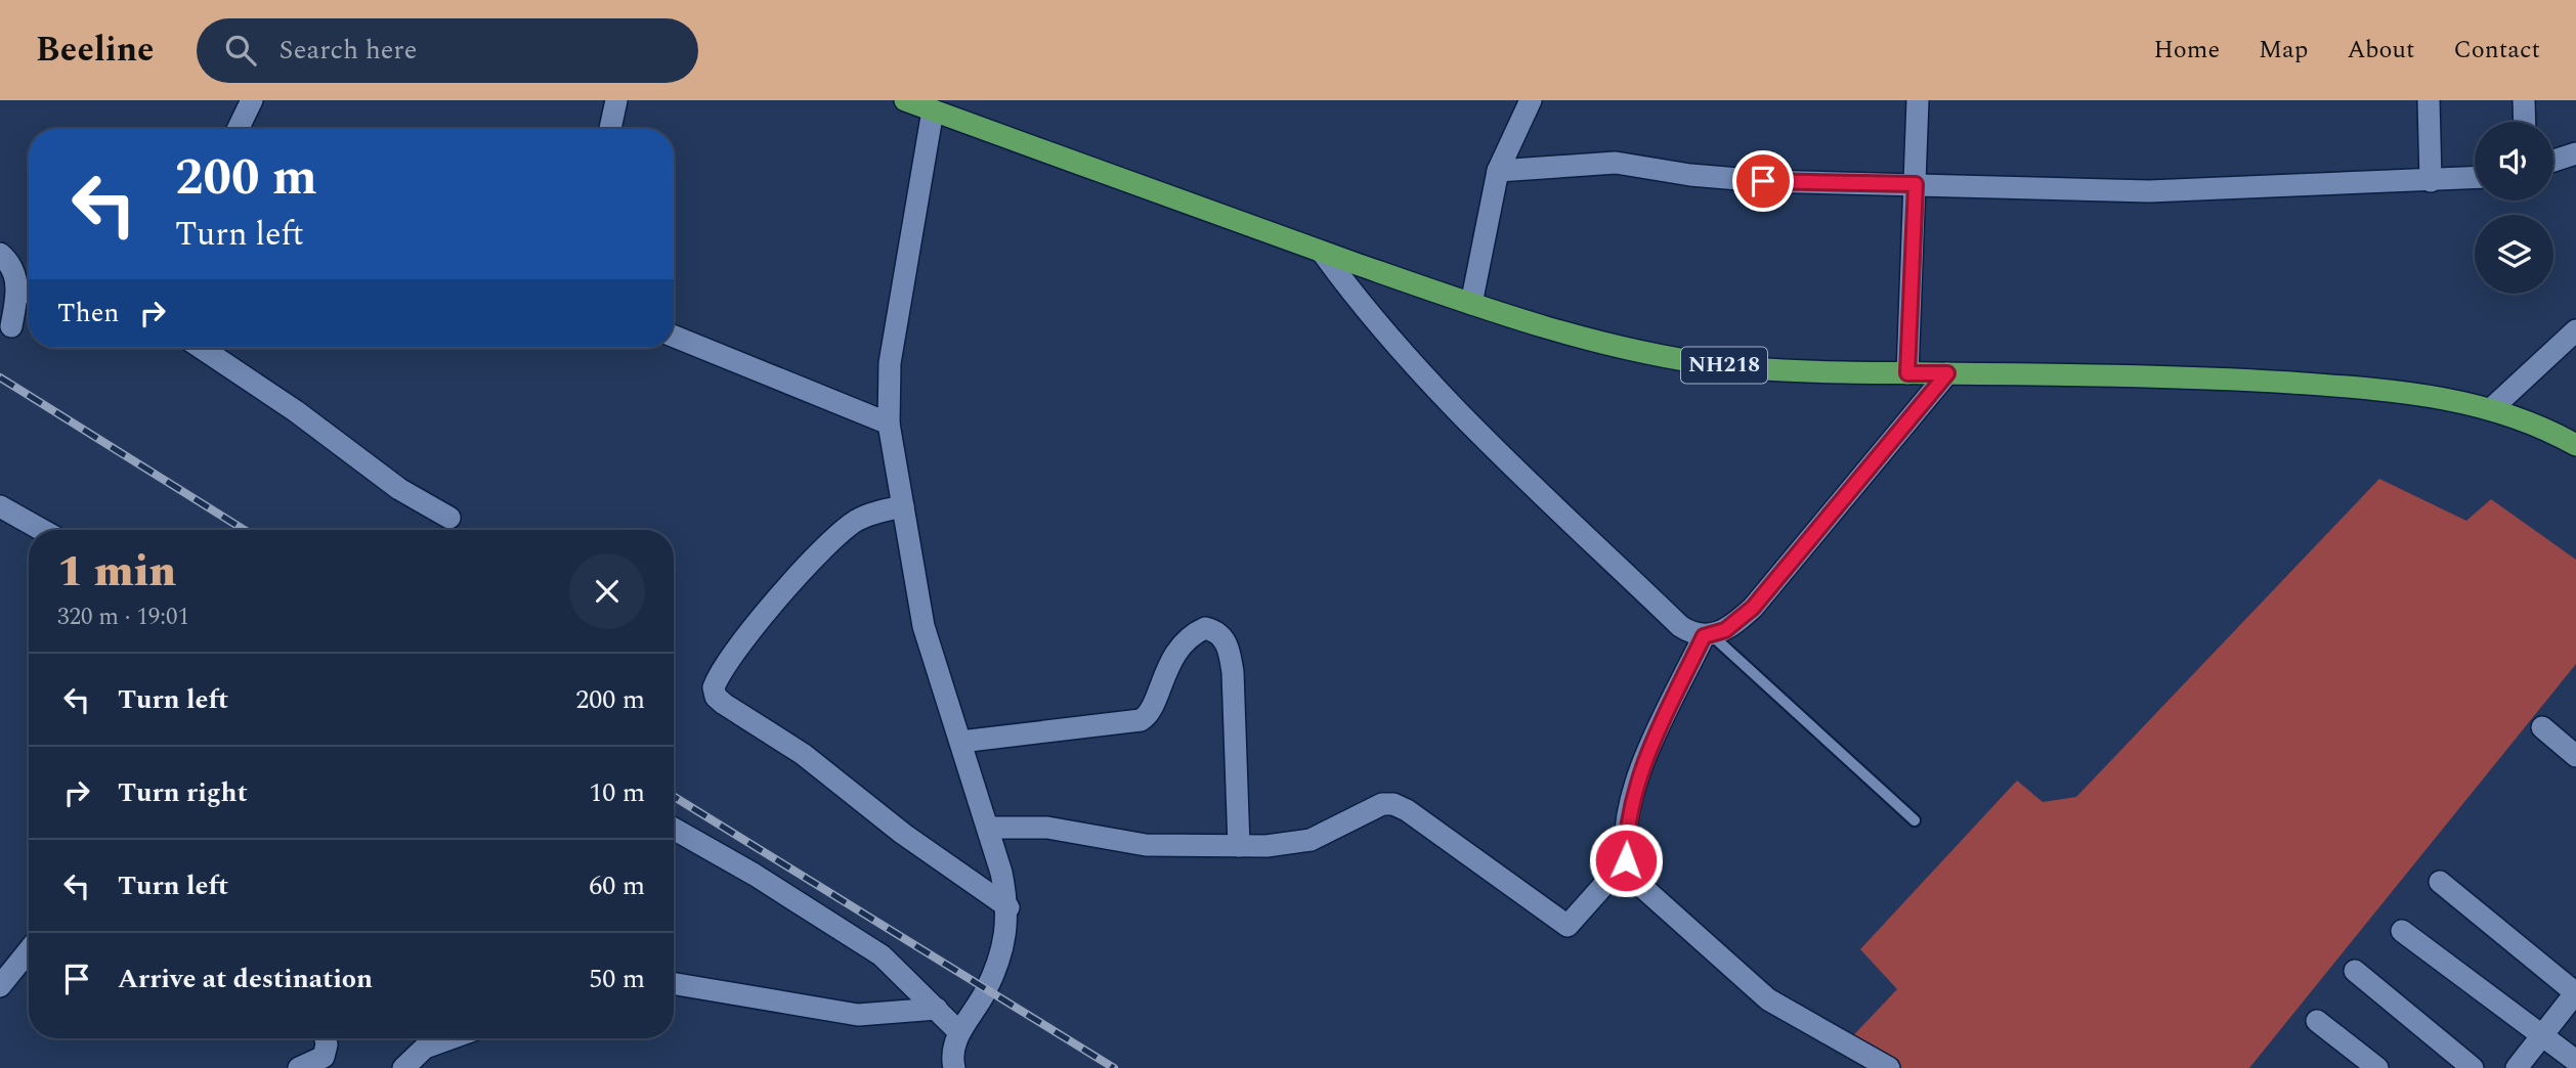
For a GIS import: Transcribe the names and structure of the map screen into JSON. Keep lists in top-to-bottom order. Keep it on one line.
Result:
{"streets":{"highway":["NH218"]},"page":{"header":"Beeline","search":"Search here","nav":["Home","Map","About","Contact"],"turn":["200 m","Turn left"],"then":"Then","heading":["1 min","320 m · 19:01"],"list":[{"name":"Turn left","value":"200 m"},{"name":"Turn right","value":"10 m"},{"name":"Turn left","value":"60 m"},{"name":"Arrive at destination","value":"50 m"}]}}
